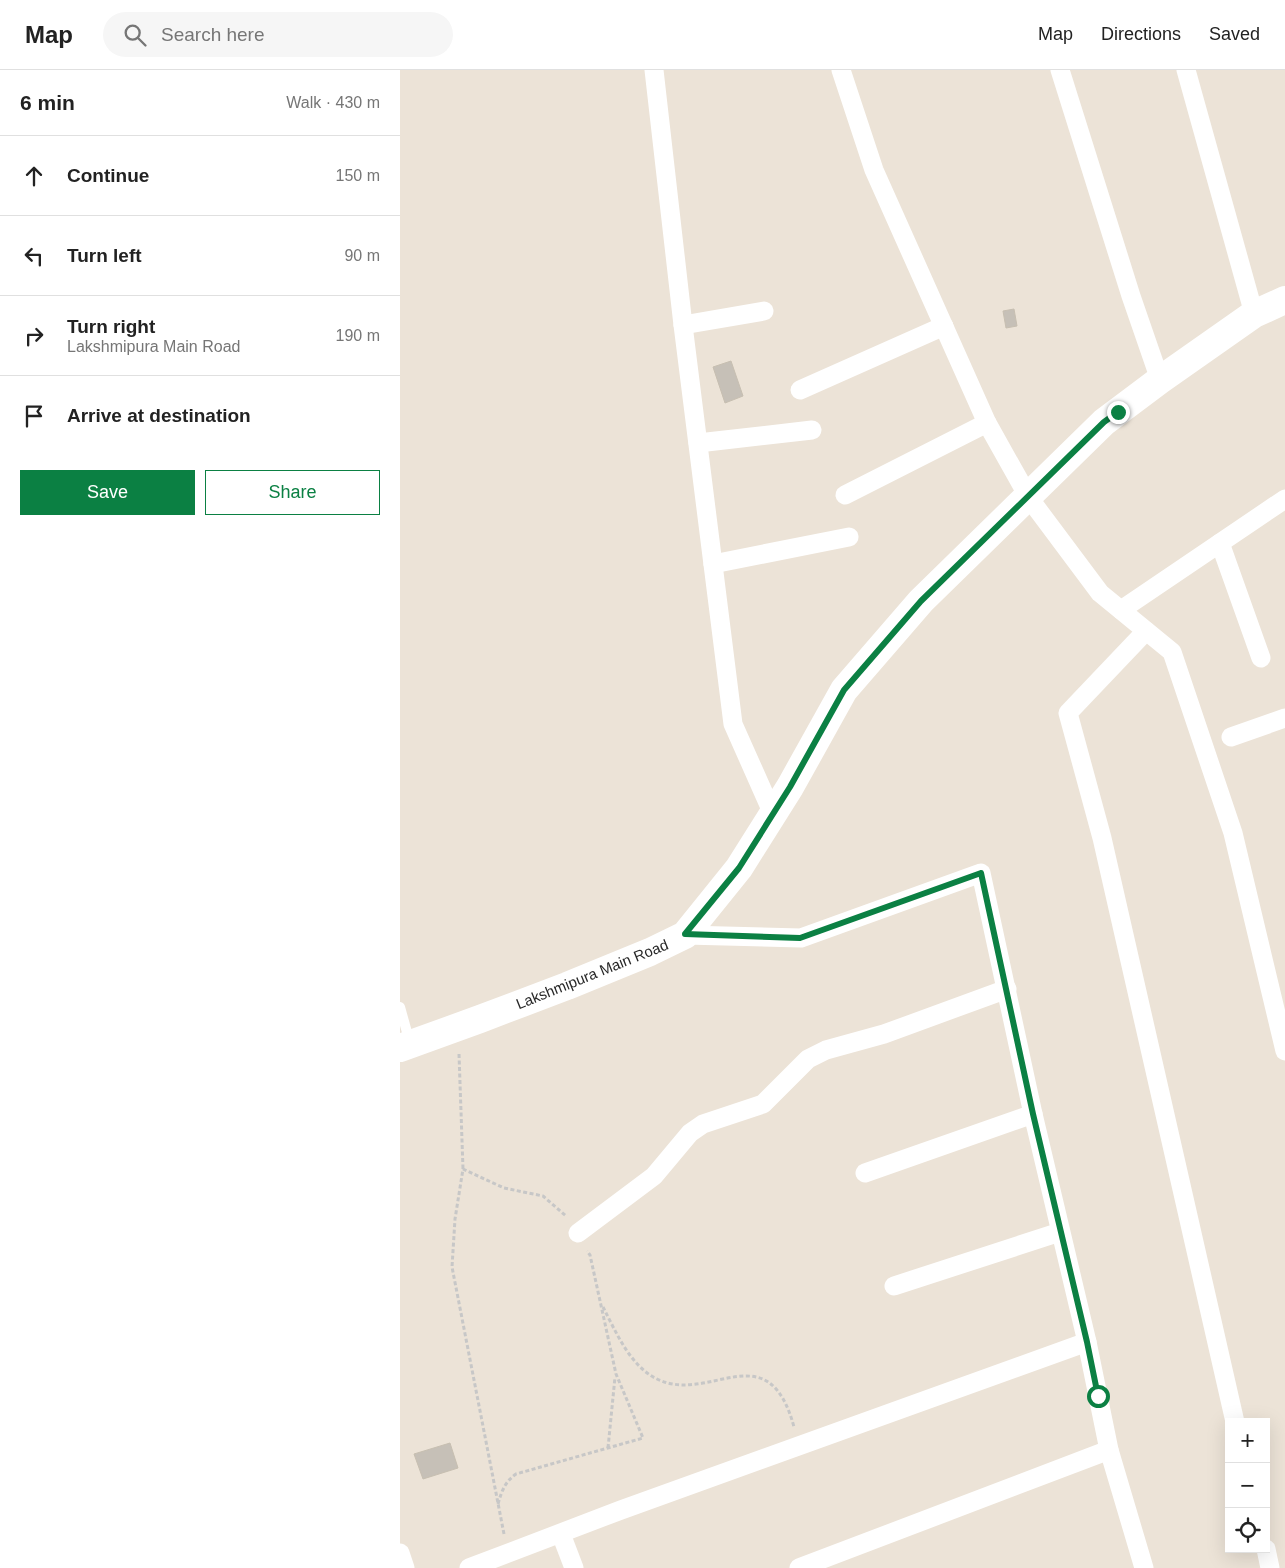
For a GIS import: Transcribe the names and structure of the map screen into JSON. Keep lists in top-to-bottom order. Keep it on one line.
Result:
{"streets":{"main road":["Lakshmipura Main Road"]},"page":{"header":"Map","search":"Search here","nav":["Map","Directions","Saved"],"heading":["6 min","Walk · 430 m"],"list":[["Continue","150 m"],["Turn left","90 m"],["Turn right","Lakshmipura Main Road","190 m"],"Arrive at destination"],"buttons":["Save","Share"],"map_buttons":["+","−"]}}
